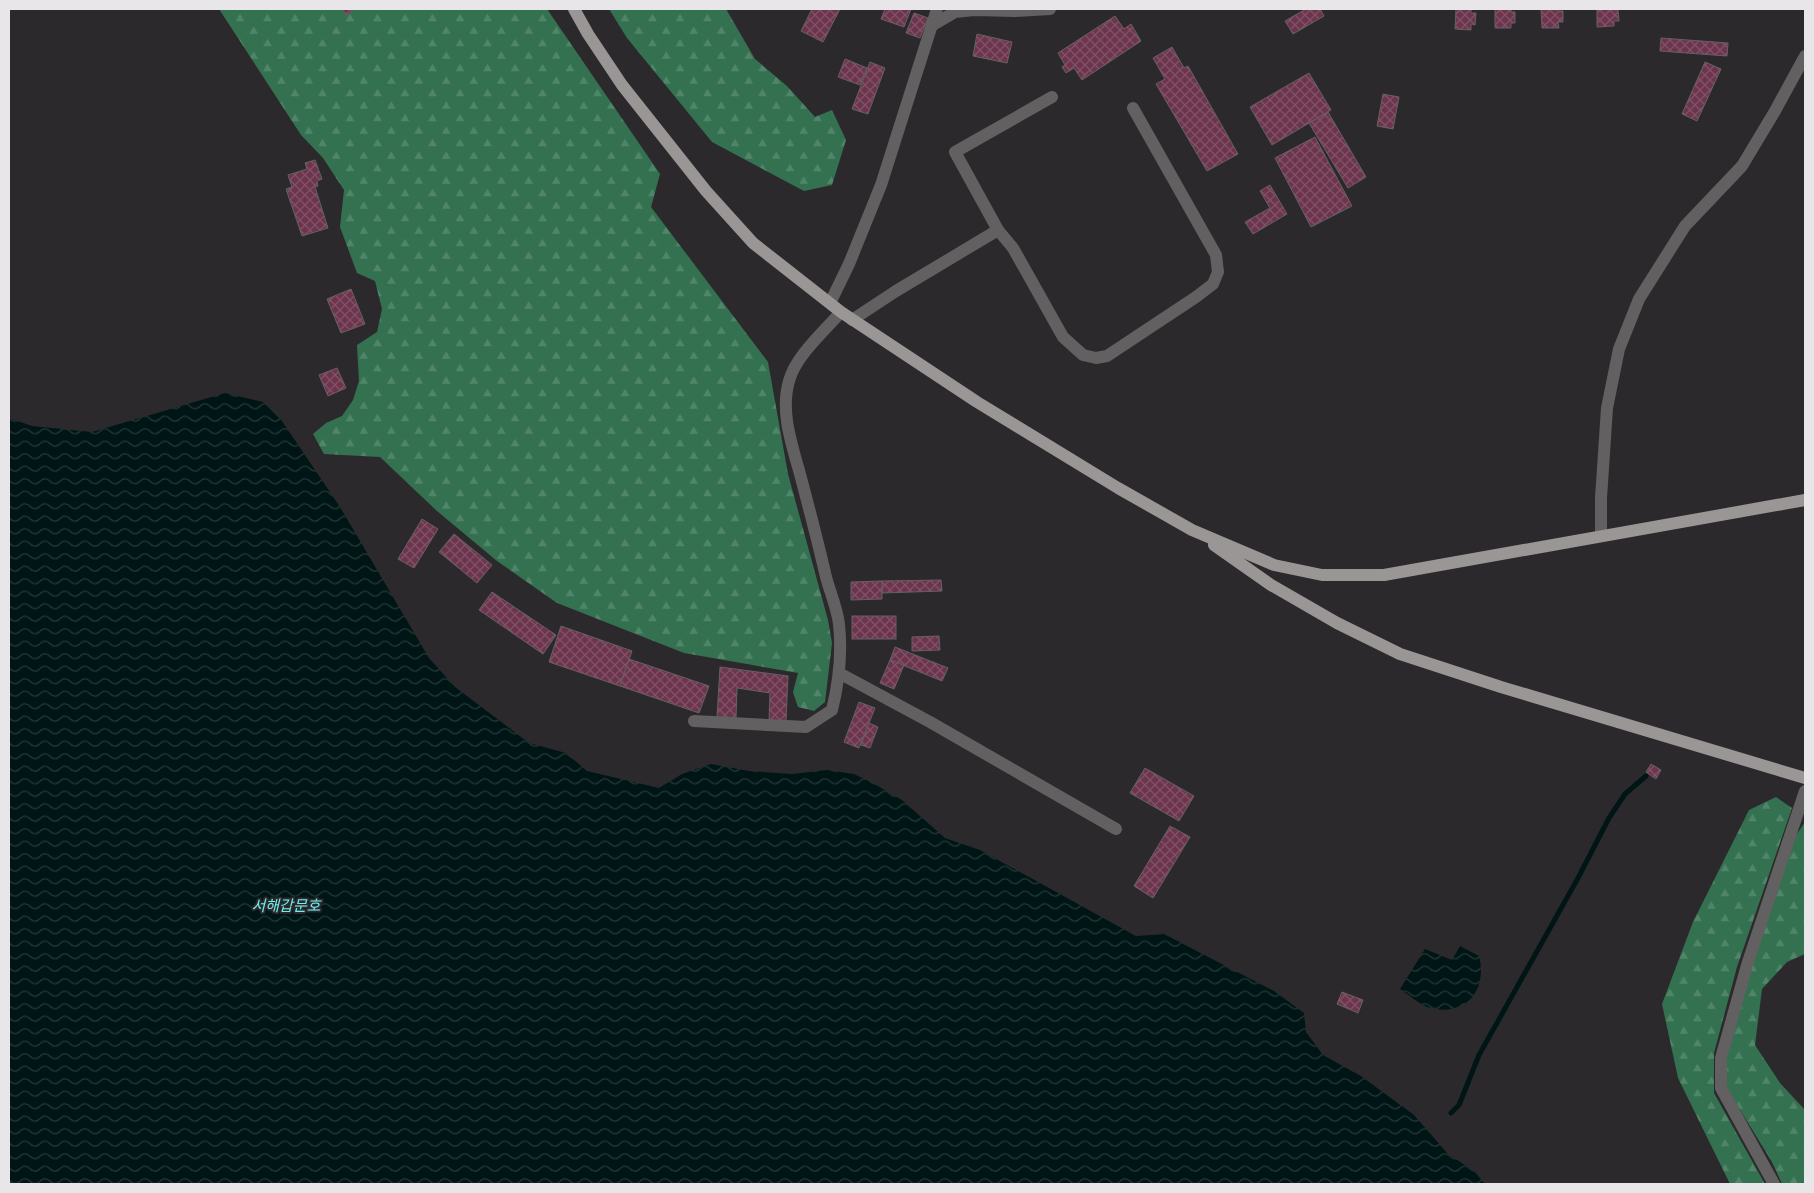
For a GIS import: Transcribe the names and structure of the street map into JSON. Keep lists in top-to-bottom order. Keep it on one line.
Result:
{"water":["서해갑문호"]}
